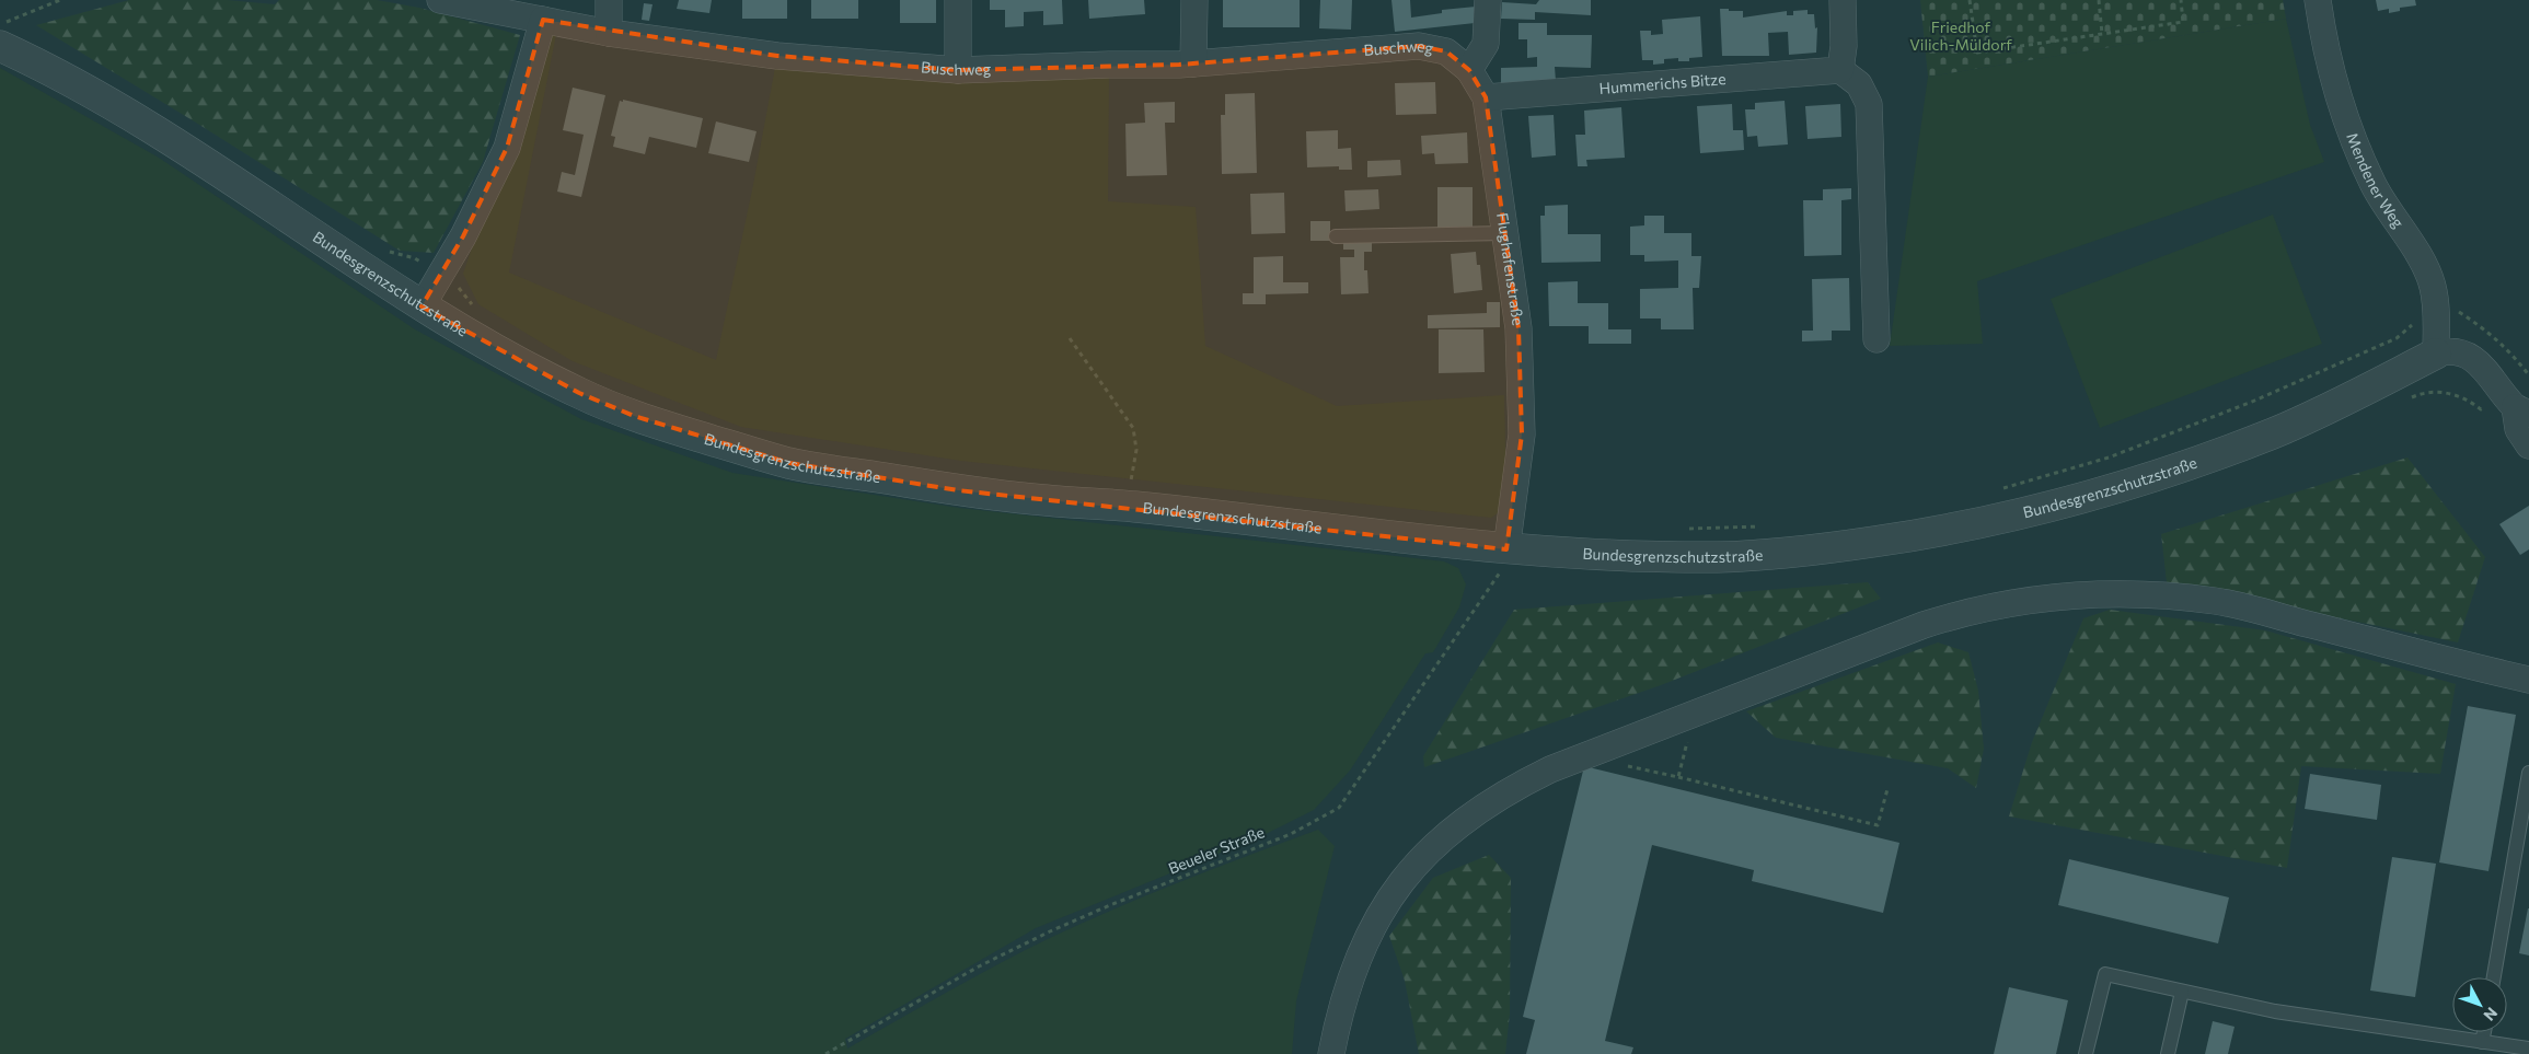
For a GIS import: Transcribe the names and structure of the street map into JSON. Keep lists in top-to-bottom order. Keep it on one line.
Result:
{"streets":{"street":["Buschweg","Hummerichs Bitze","Mendener Weg","Flughafenstraße","Bundesgrenzschutzstraße"],"path":["Beueler Straße"]},"crossings":[["Buschweg","Flughafenstraße"],["Hummerichs Bitze","Flughafenstraße"],["Mendener Weg","Bundesgrenzschutzstraße"],["Flughafenstraße","Bundesgrenzschutzstraße"],["Flughafenstraße","Beueler Straße"],["Bundesgrenzschutzstraße","Beueler Straße"]],"parks":["Friedhof Vilich-Müldorf"],"north":"bottom right"}
